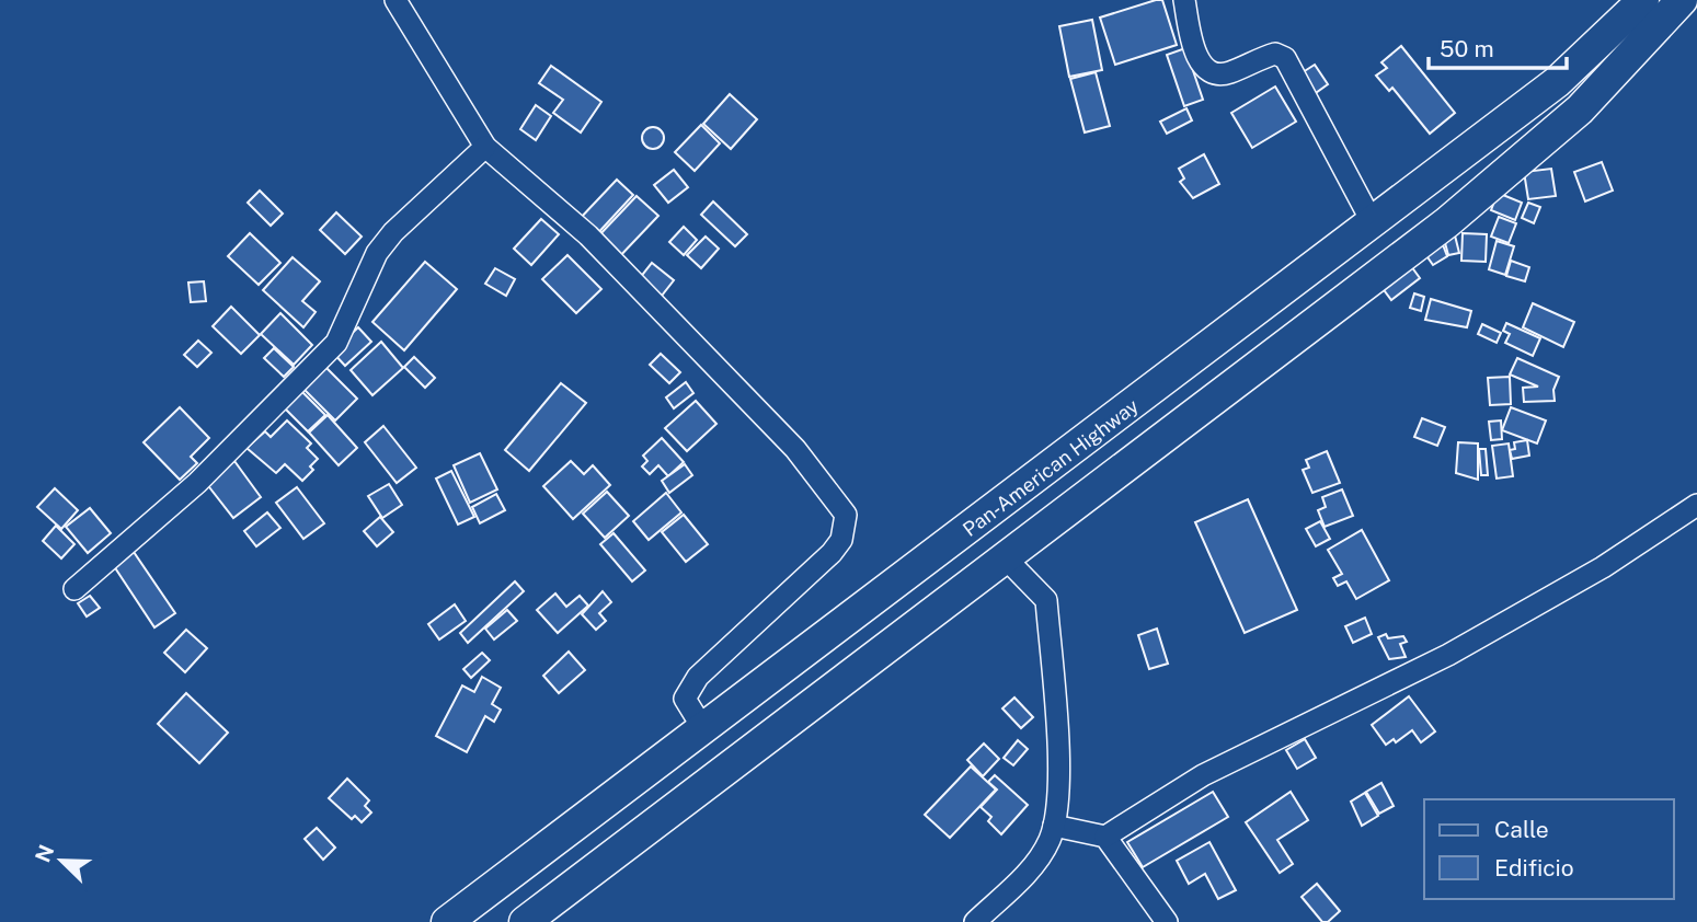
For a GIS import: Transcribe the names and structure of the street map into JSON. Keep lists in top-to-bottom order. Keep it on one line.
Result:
{"streets":{"highway":["Pan-American Highway"]},"legend":["Calle","Edificio"],"scale_bar":"50 m","north":"top left"}
